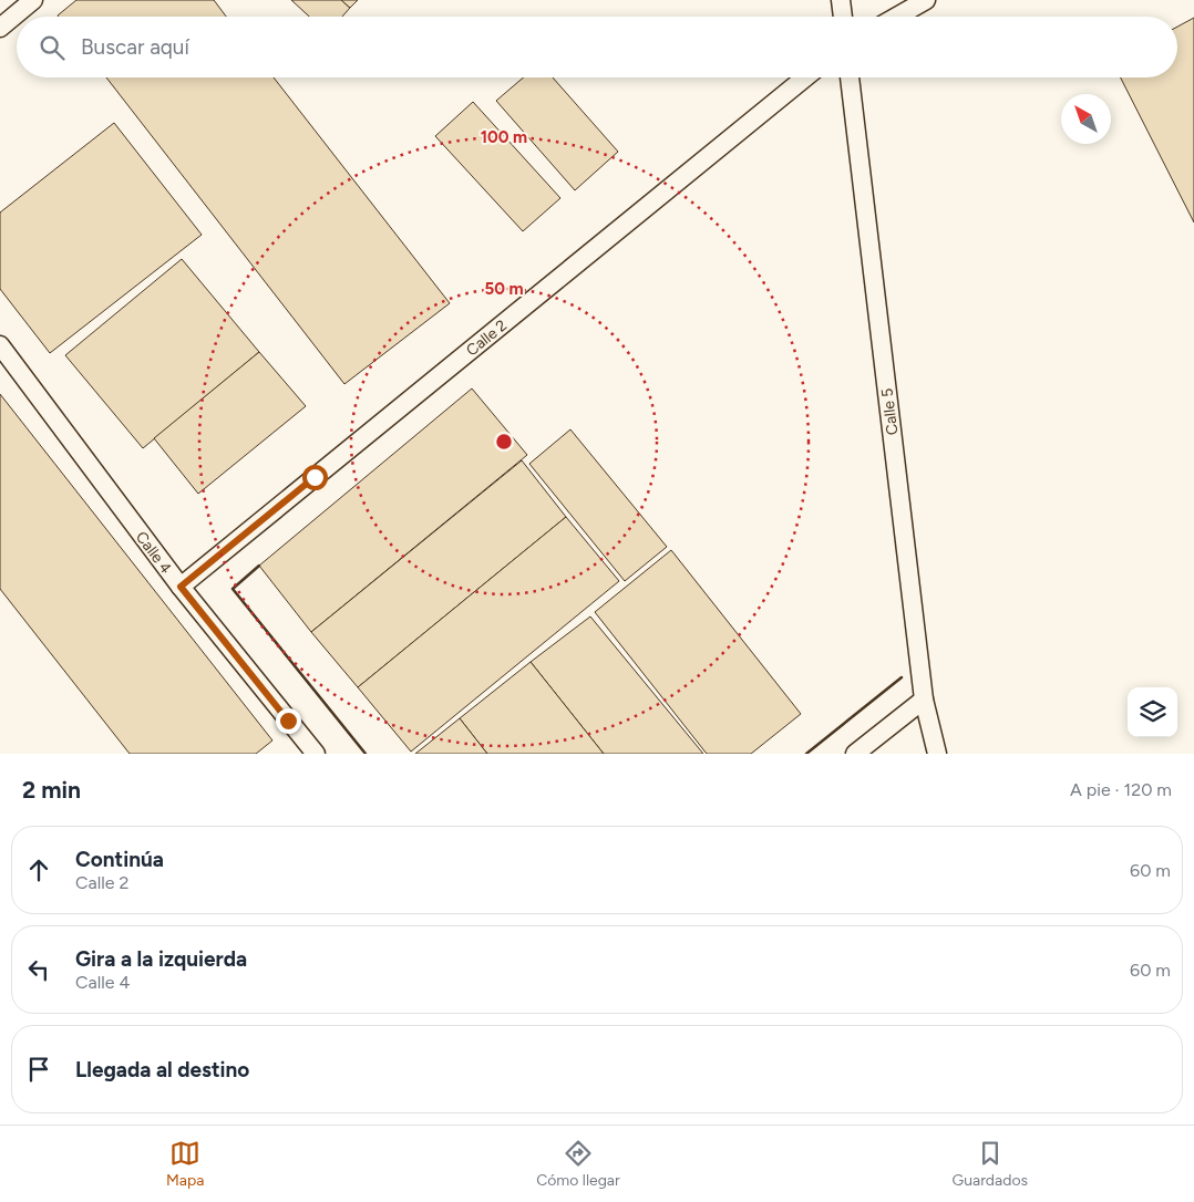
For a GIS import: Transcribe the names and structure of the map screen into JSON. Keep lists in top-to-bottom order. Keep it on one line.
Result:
{"streets":{"street":["Calle 2","Calle 5","Calle 4"]},"crossings":[["Calle 2","Calle 4"]],"north":"top left","page":{"search":"Buscar aquí","heading":["2 min","A pie · 120 m"],"list":[["Continúa","Calle 2","60 m"],["Gira a la izquierda","Calle 4","60 m"],"Llegada al destino"],"nav":["Mapa","Cómo llegar","Guardados"]},"rings":["100 m","50 m"]}
